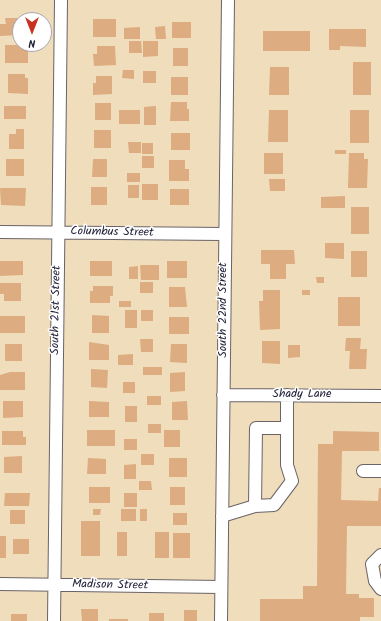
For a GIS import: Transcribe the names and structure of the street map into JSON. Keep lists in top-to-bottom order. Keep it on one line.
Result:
{"streets":{"street":["Columbus Street","South 21st Street","South 22nd Street","Shady Lane","Madison Street"]},"crossings":[["Columbus Street","South 21st Street"],["Columbus Street","South 22nd Street"],["South 21st Street","Madison Street"],["South 22nd Street","Shady Lane"],["South 22nd Street","Madison Street"]],"north":"bottom"}
